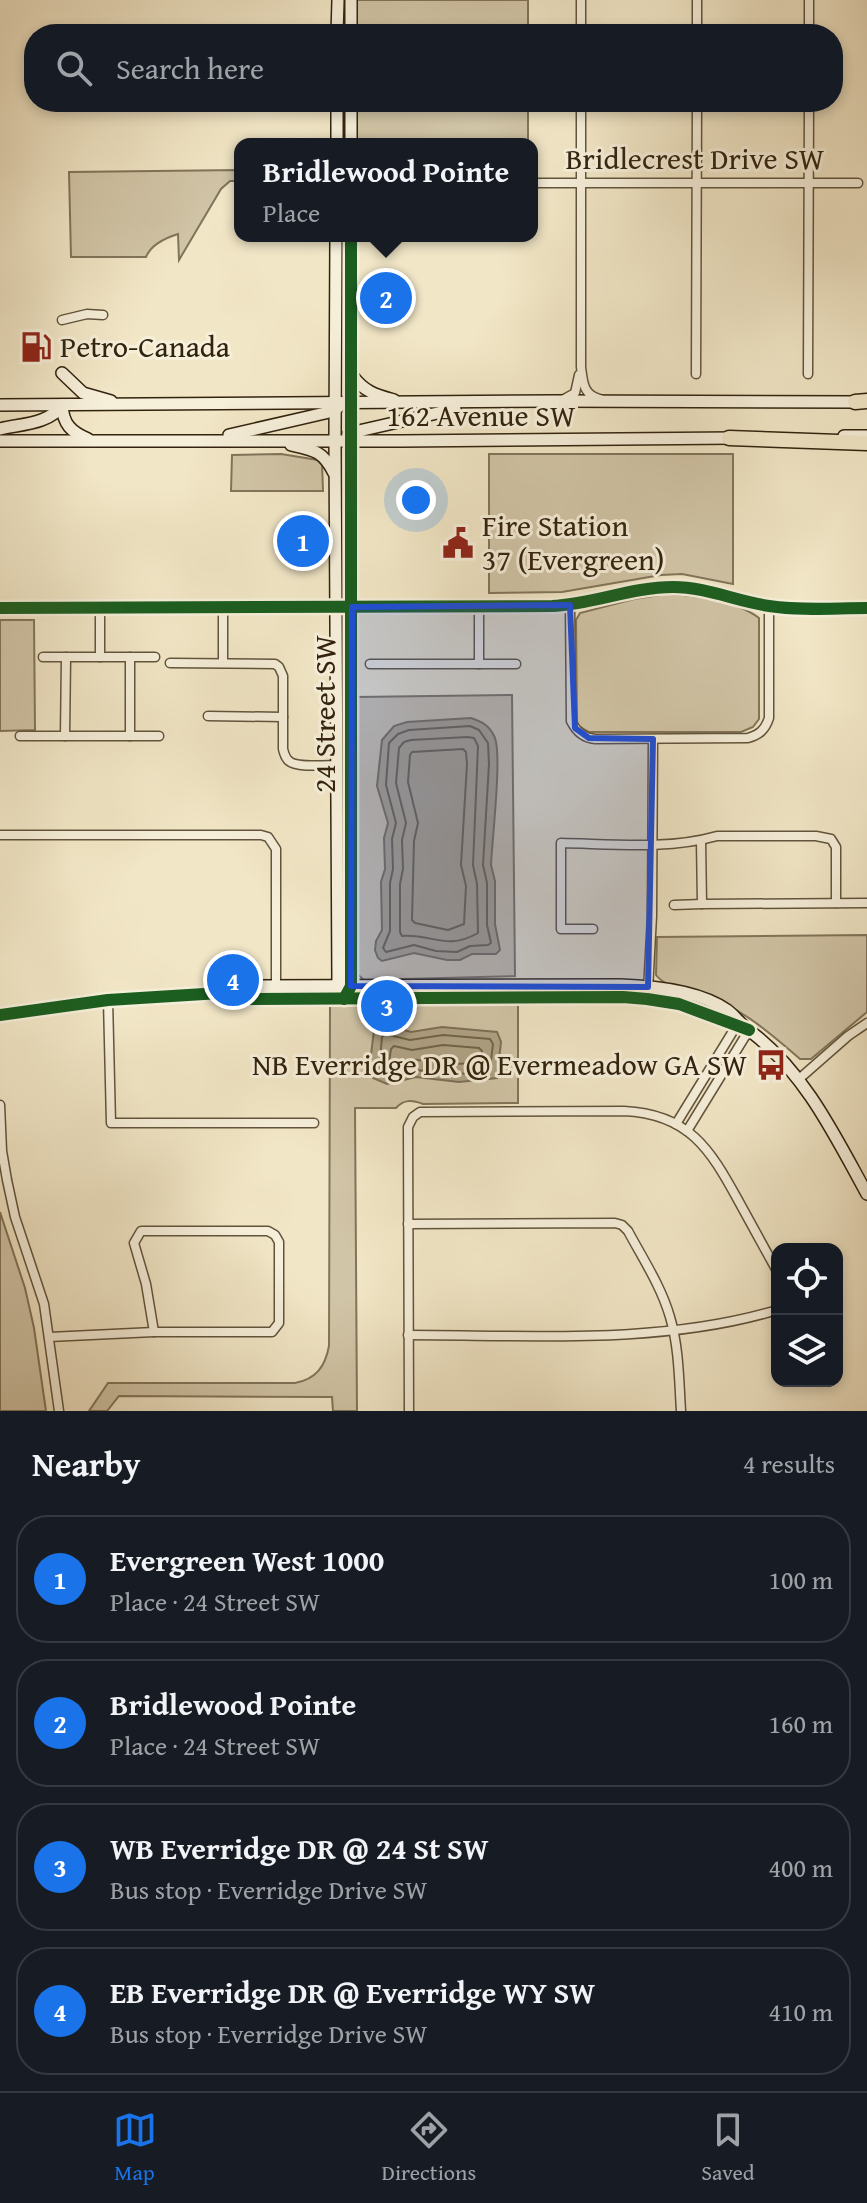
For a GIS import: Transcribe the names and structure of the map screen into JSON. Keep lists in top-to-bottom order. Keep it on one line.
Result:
{"streets":{"street":["Bridlecrest Drive SW","162 Avenue SW","24 Street SW"]},"crossings":[["162 Avenue SW","24 Street SW"]],"places":{"fuel station":["Petro-Canada"],"public building":["Fire Station 37 (Evergreen)"],"bus stop":["NB Everridge DR @ Evermeadow GA SW"]},"page":{"search":"Search here","popup":["Bridlewood Pointe","Place"],"pins":["2","1","4","3"],"heading":["Nearby","4 results"],"list":[{"mark":"1","name":"Evergreen West 1000","note":"Place · 24 Street SW","value":"100 m"},{"mark":"2","name":"Bridlewood Pointe","note":"Place · 24 Street SW","value":"160 m"},{"mark":"3","name":"WB Everridge DR @ 24 St SW","note":"Bus stop · Everridge Drive SW","value":"400 m"},{"mark":"4","name":"EB Everridge DR @ Everridge WY SW","note":"Bus stop · Everridge Drive SW","value":"410 m"}],"nav":["Map","Directions","Saved"]}}
